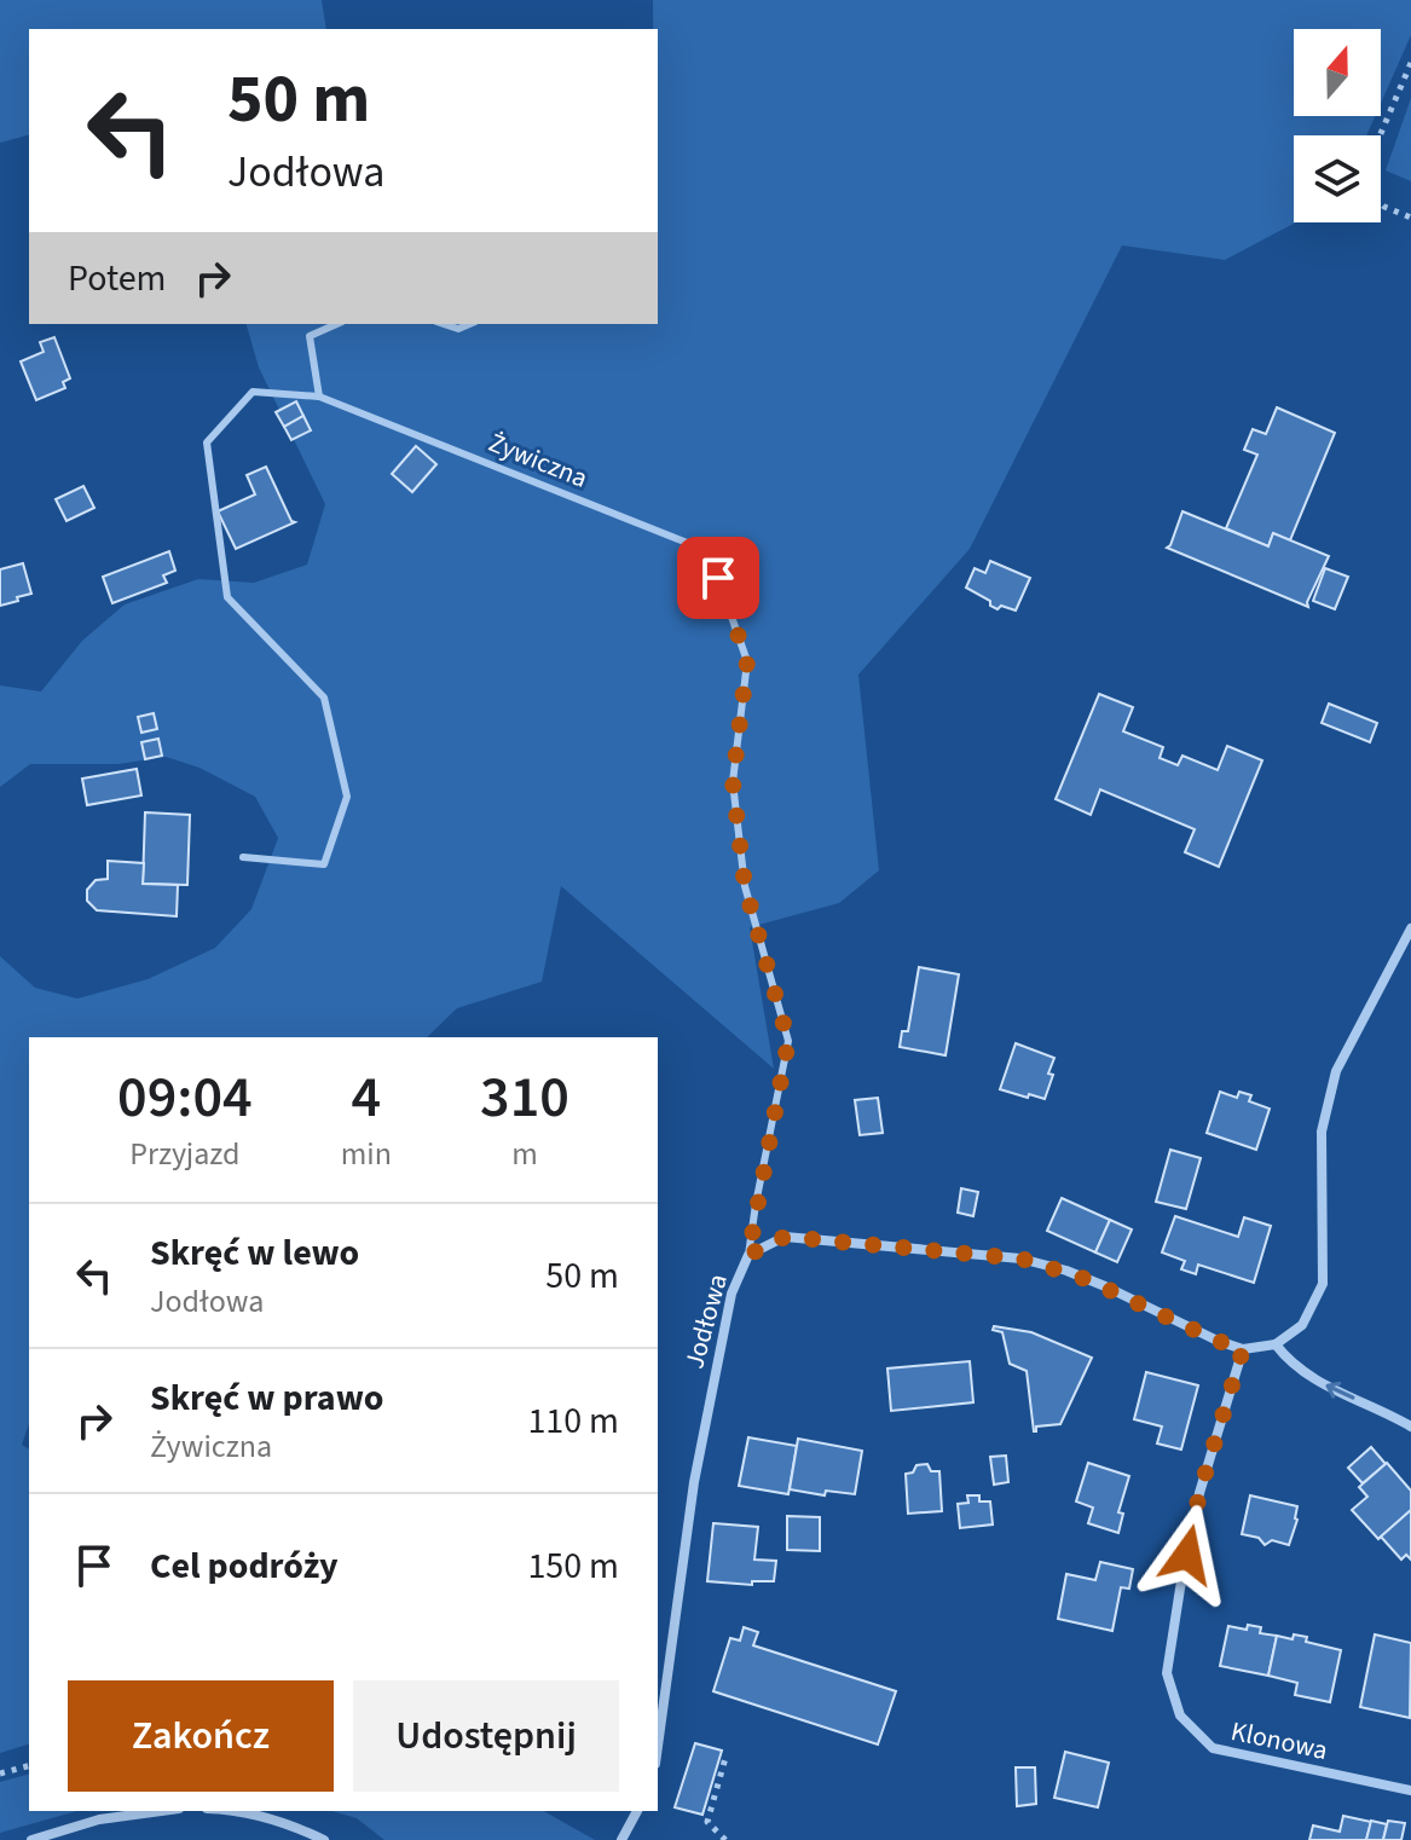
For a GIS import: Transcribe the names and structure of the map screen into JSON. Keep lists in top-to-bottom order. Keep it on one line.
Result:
{"streets":{"street":["Jodłowa","Klonowa"],"lane":["Żywiczna"]},"crossings":[["Żywiczna","Jodłowa"],["Jodłowa","Klonowa"]],"north":"top","page":{"turn":["50 m","Jodłowa"],"then":"Potem","eta":["09:04","Przyjazd","4","min","310","m"],"list":[{"name":"Skręć w lewo","note":"Jodłowa","value":"50 m"},{"name":"Skręć w prawo","note":"Żywiczna","value":"110 m"},{"name":"Cel podróży","value":"150 m"}],"buttons":["Zakończ","Udostępnij"]}}
